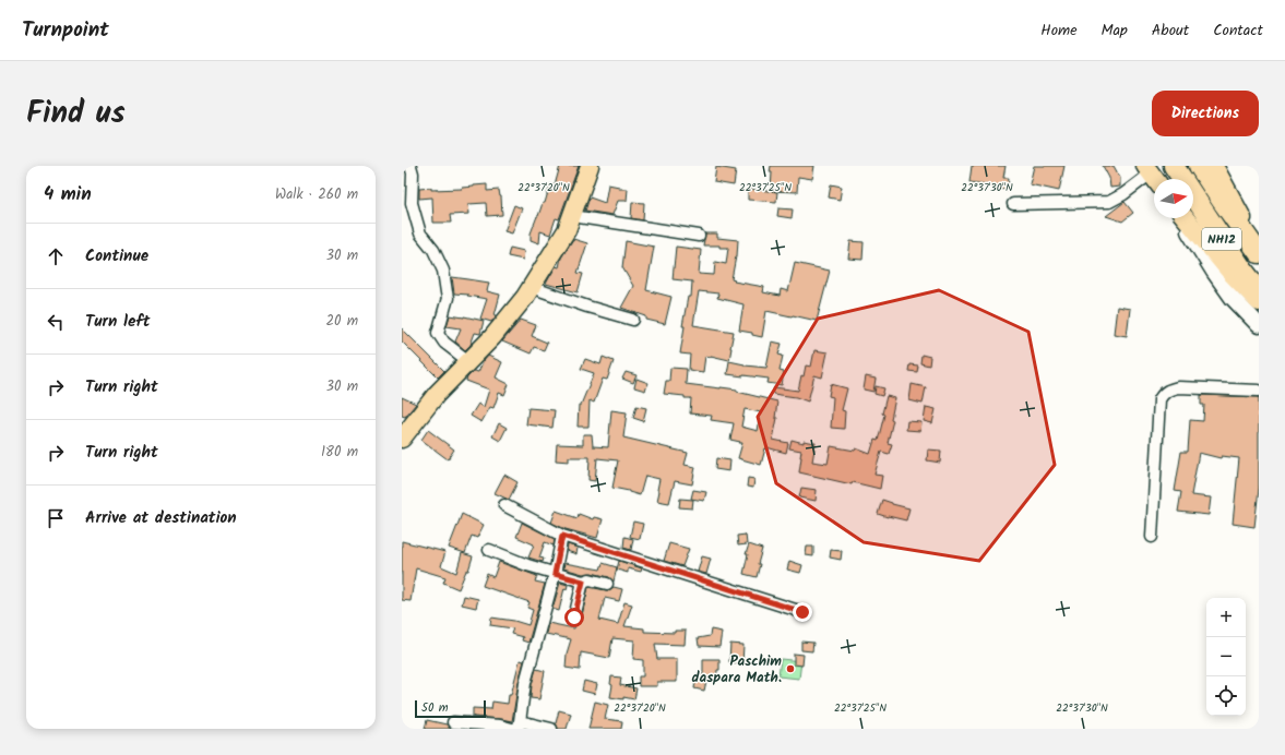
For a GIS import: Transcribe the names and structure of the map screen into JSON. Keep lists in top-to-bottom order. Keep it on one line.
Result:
{"streets":{"highway":["NH12"]},"places":["Paschim daspara Math."],"scale_bar":"50 m","north":"right","page":{"header":"Turnpoint","nav":["Home","Map","About","Contact"],"title":"Find us","buttons":"Directions","heading":["4 min","Walk · 260 m"],"list":[["Continue","30 m"],["Turn left","20 m"],["Turn right","30 m"],["Turn right","180 m"],"Arrive at destination"],"map_buttons":["+","−"],"scale":"50 m"},"coordinates":["22°37'20\"N","22°37'25\"N","22°37'30\"N"]}
